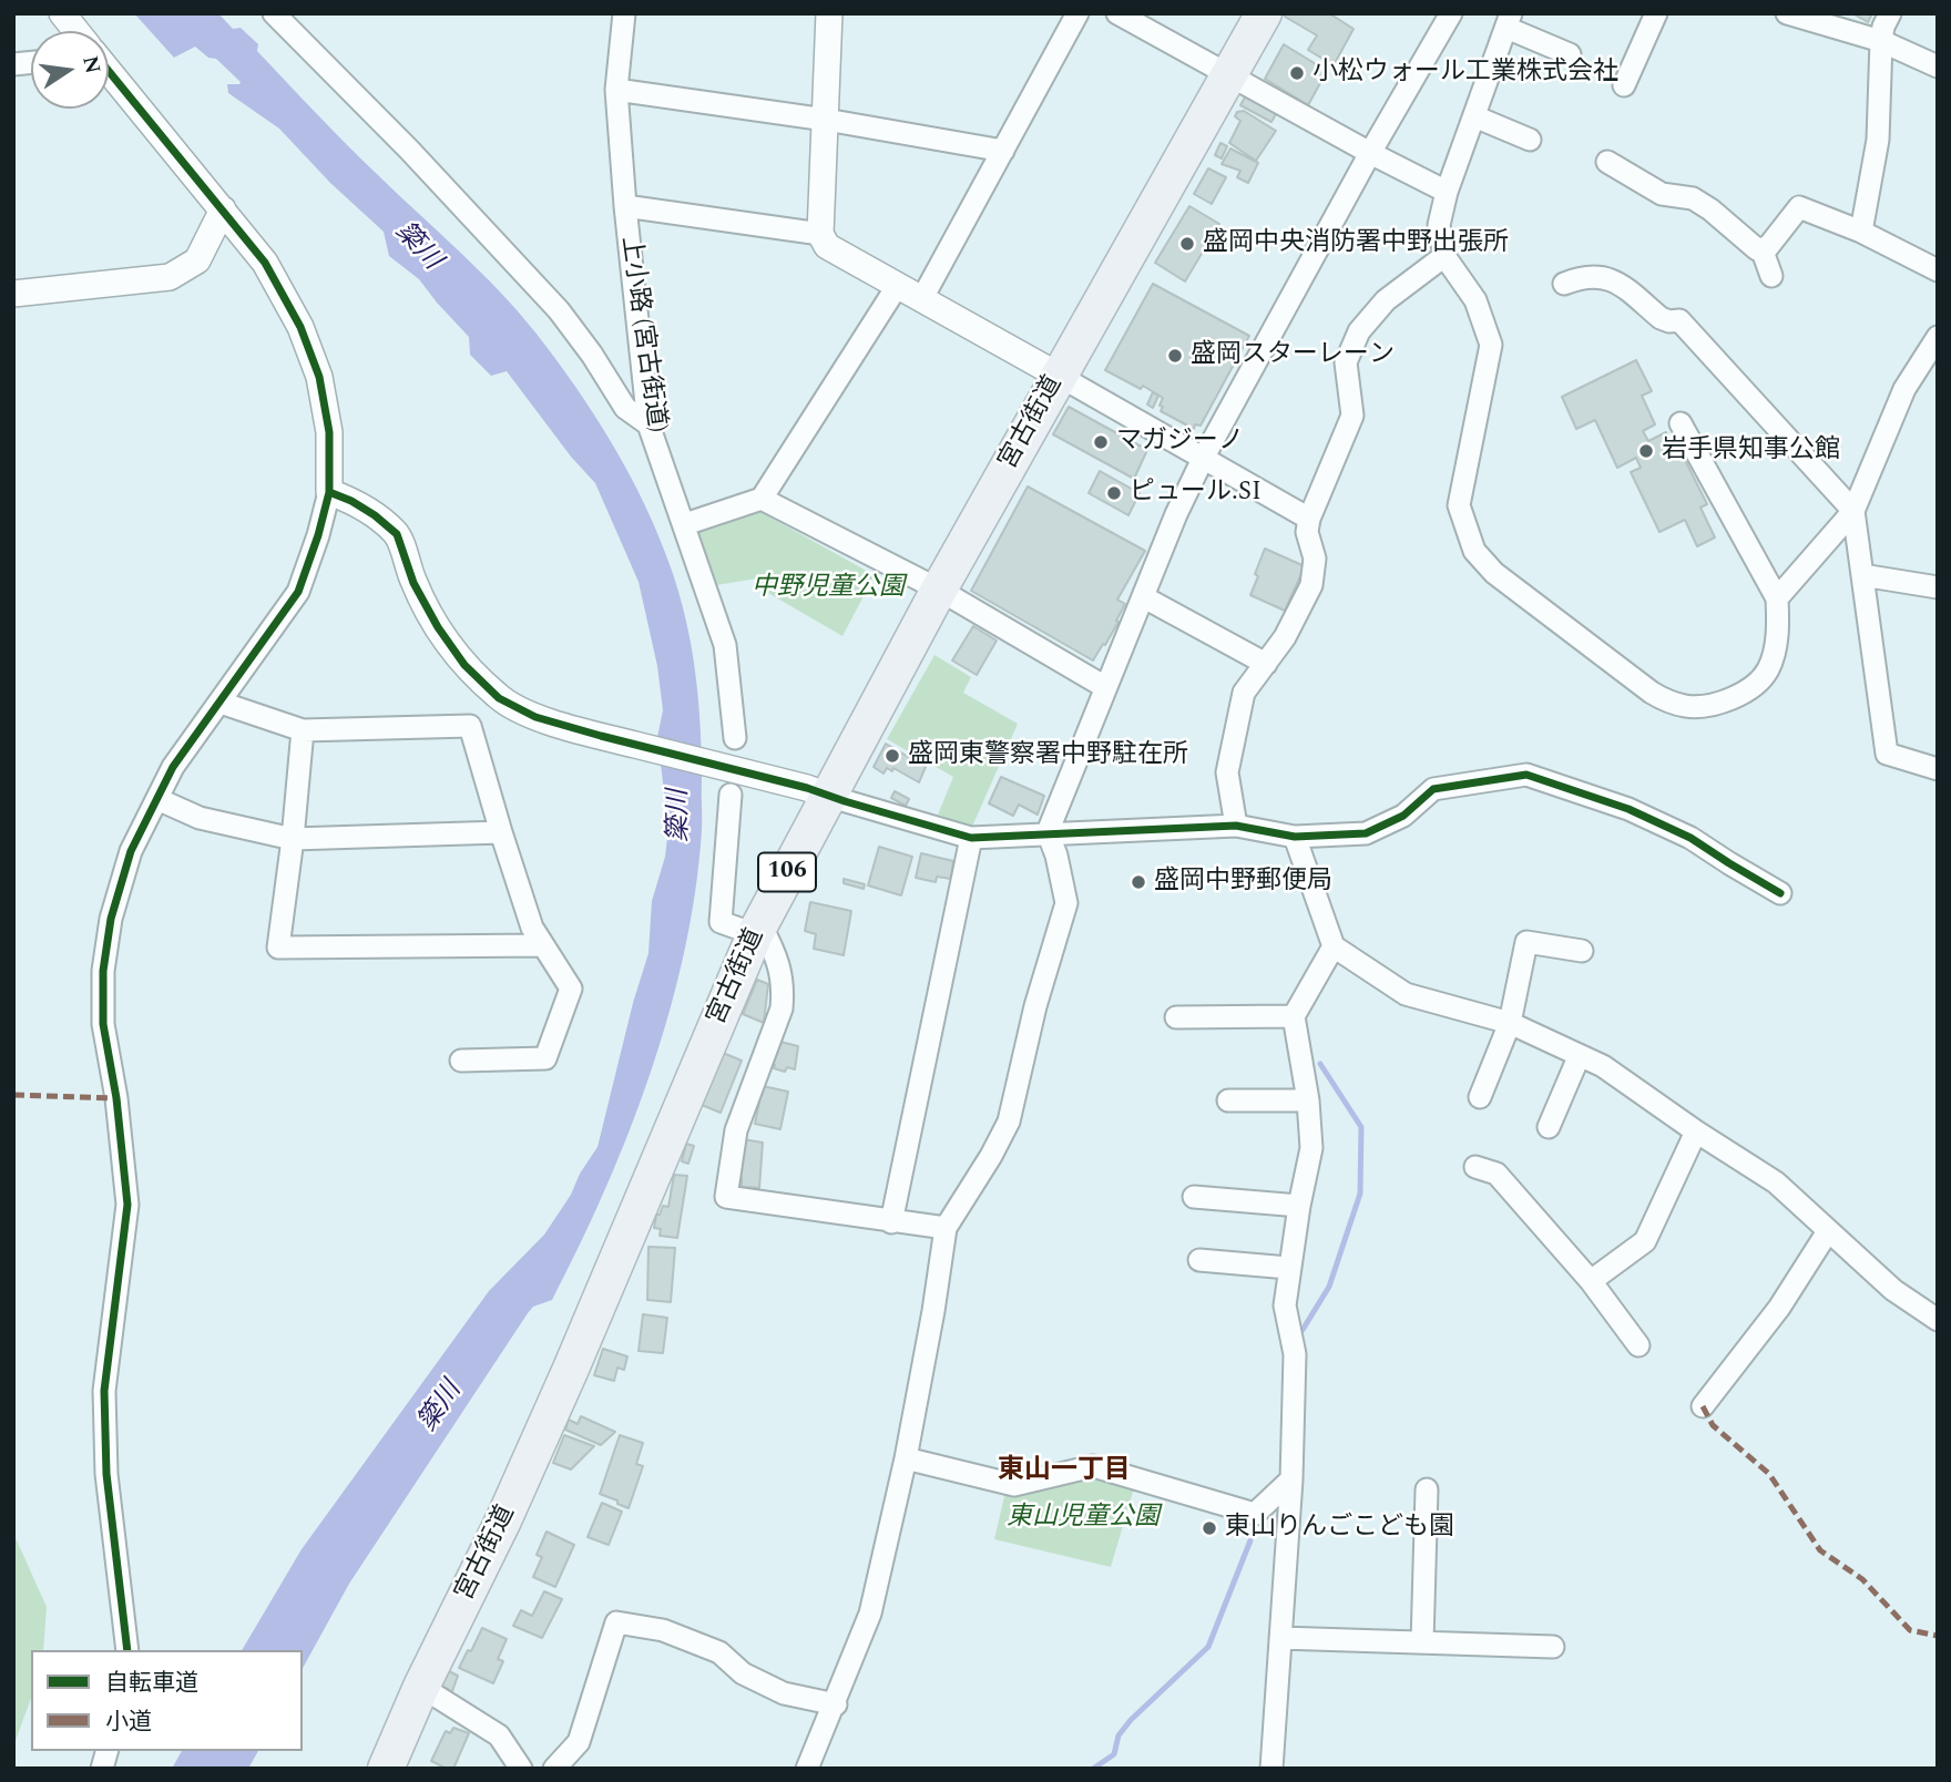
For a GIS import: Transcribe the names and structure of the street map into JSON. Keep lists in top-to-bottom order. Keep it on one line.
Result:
{"streets":{"highway":["宮古街道","106"],"street":["上小路 (宮古街道)"]},"districts":["東山一丁目"],"water":["簗川"],"parks":["中野児童公園","東山児童公園"],"places":["小松ウォール工業株式会社","盛岡中央消防署中野出張所","盛岡スターレーン","マガジーノ","岩手県知事公館","ピュール.SI","盛岡東警察署中野駐在所","盛岡中野郵便局","東山りんごこども園"],"legend":["自転車道","小道"],"north":"right"}
